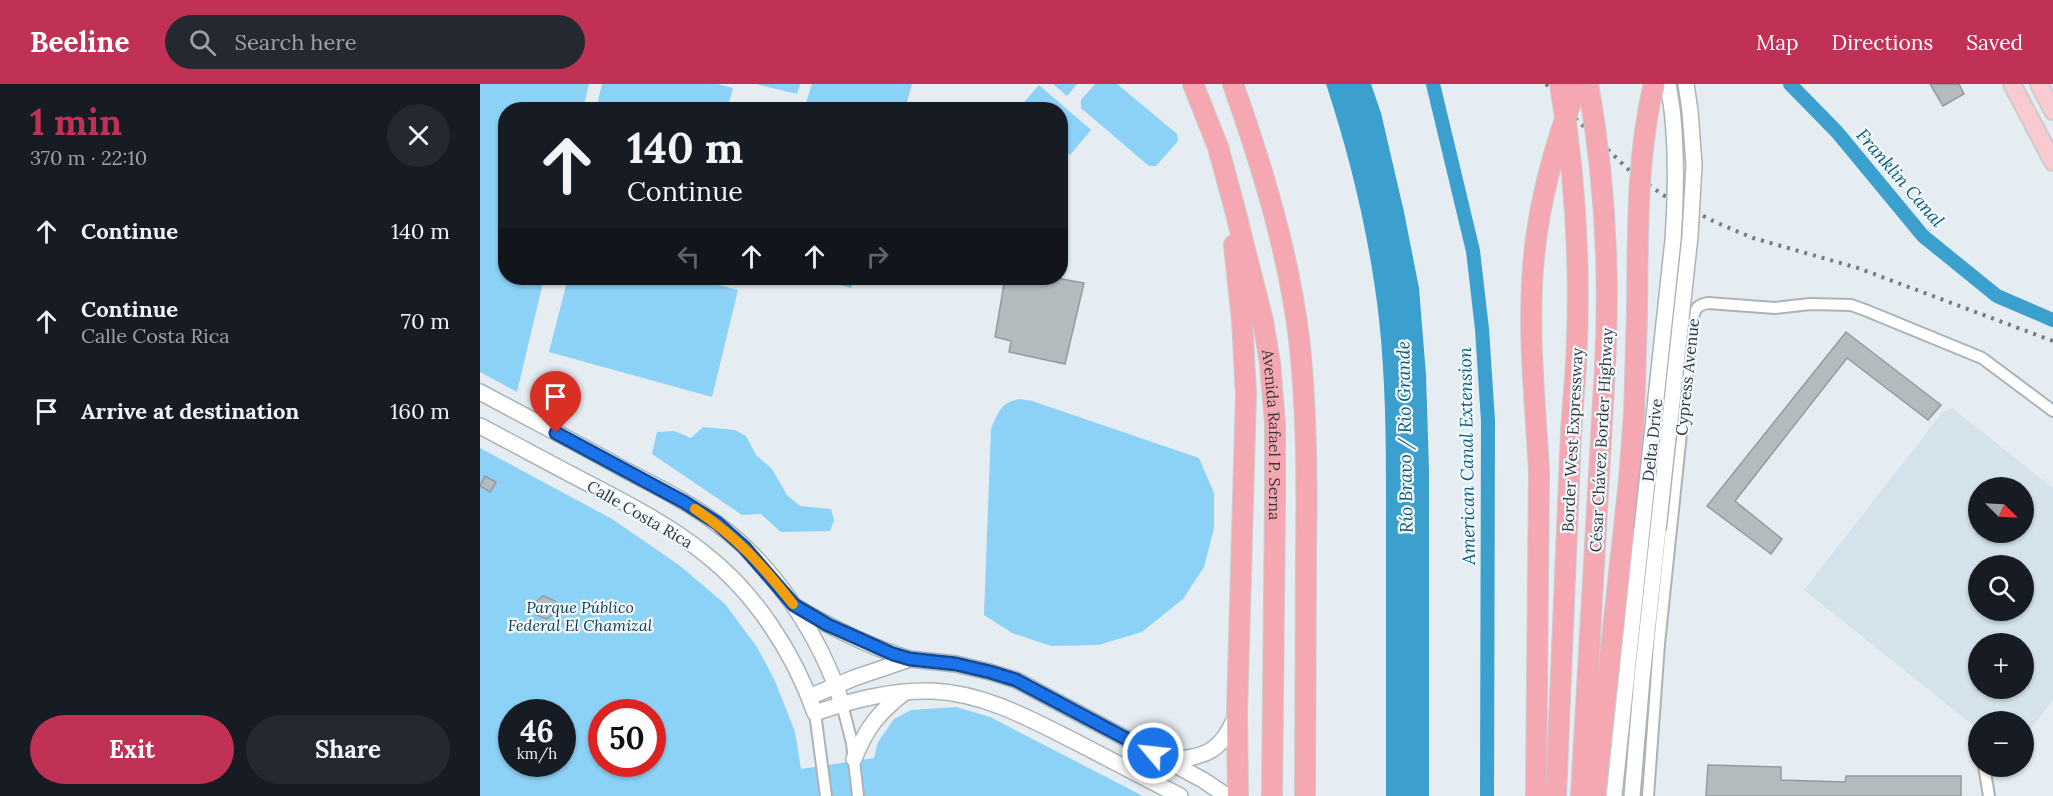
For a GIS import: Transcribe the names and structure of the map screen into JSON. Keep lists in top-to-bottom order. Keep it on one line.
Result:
{"streets":{"highway":["Avenida Rafael P. Serna","Border West Expressway","César Chávez Border Highway"],"main road":["Delta Drive","Calle Costa Rica"],"street":["Cypress Avenue"]},"water":["Franklin Canal","Río Bravo / Rio Grande","American Canal Extension"],"parks":["Parque Público Federal El Chamizal"],"north":"bottom right","page":{"header":"Beeline","search":"Search here","nav":["Map","Directions","Saved"],"heading":["1 min","370 m · 22:10"],"turn":["140 m","Continue"],"list":[{"name":"Continue","value":"140 m"},{"name":"Continue","note":"Calle Costa Rica","value":"70 m"},{"name":"Arrive at destination","value":"160 m"}],"map_buttons":["+","−"],"speed":"46 km/h","limit":"50","buttons":["Exit","Share"]}}
